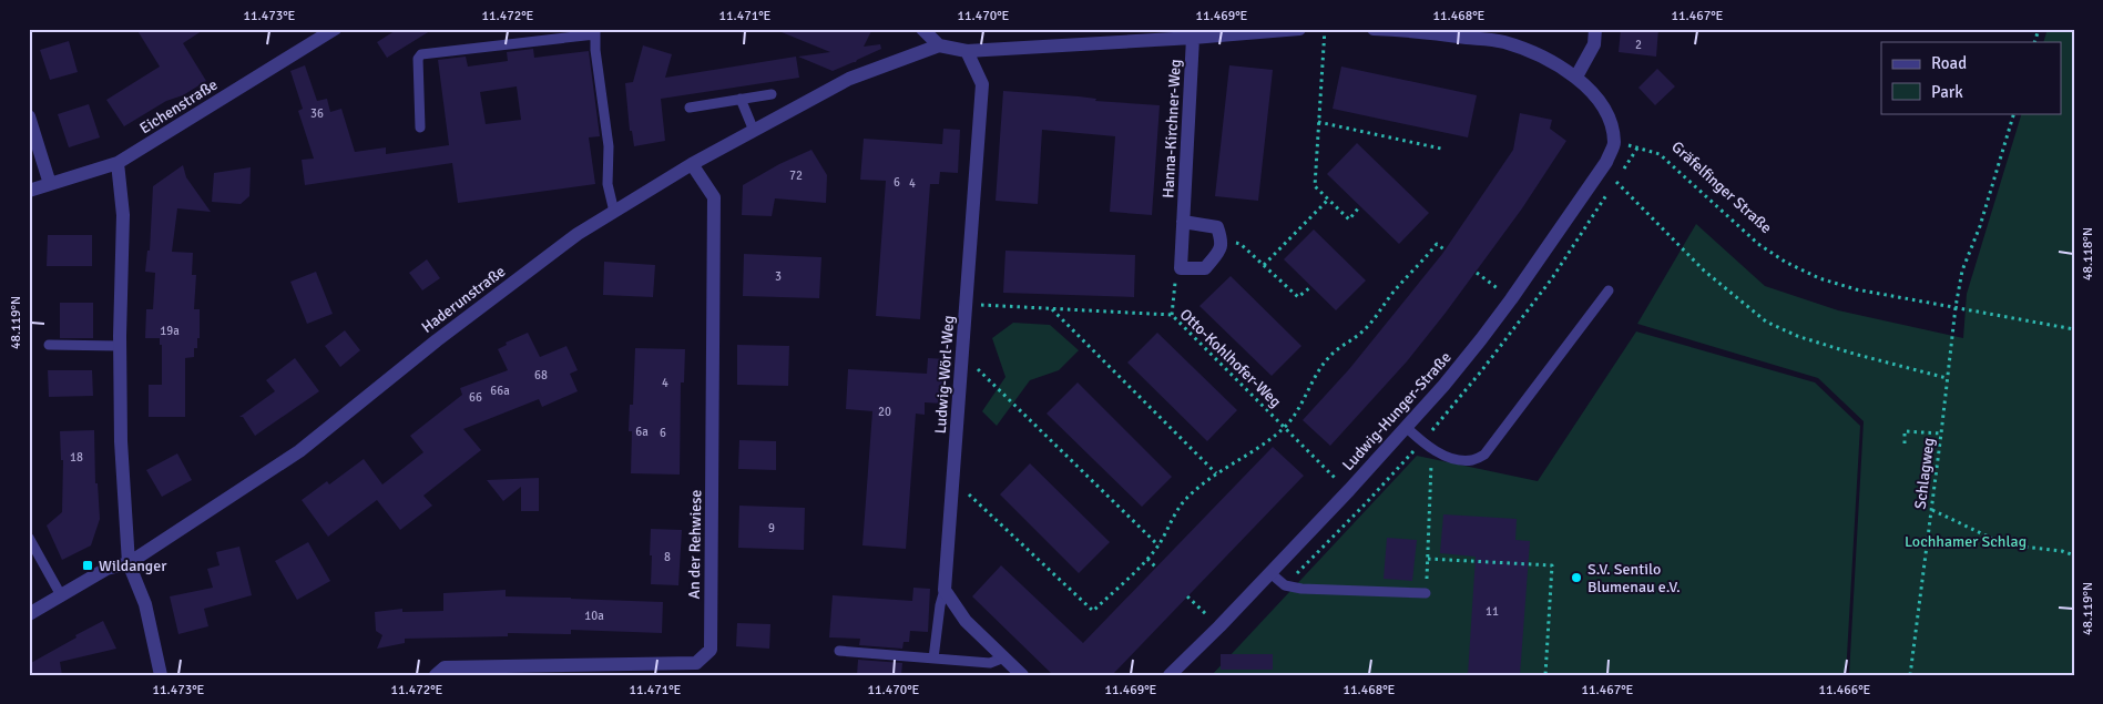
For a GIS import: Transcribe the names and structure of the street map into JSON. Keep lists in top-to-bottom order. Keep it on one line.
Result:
{"streets":{"street":["Eichenstraße","Hanna-Kirchner-Weg","Haderunstraße","Ludwig-Wörl-Weg","Ludwig-Hunger-Straße","An der Rehwiese"],"path":["Gräfelfinger Straße","Otto-Kohlhofer-Weg","Schlagweg"]},"crossings":[["Gräfelfinger Straße","Ludwig-Hunger-Straße"],["Gräfelfinger Straße","Schlagweg"],["Haderunstraße","An der Rehwiese"],["Otto-Kohlhofer-Weg","Ludwig-Wörl-Weg"],["Otto-Kohlhofer-Weg","Ludwig-Hunger-Straße"]],"parks":["Lochhamer Schlag"],"places":{"transit":["Wildanger"],"other":["S.V. Sentilo Blumenau e.V."]},"house_numbers":["2","36","72","6","4","3","19a","68","4","66a","66","20","6a","6","18","9","8","11","10a"],"legend":["Road","Park"],"coordinates":["11.473°E","11.472°E","11.471°E","11.470°E","11.469°E","11.468°E","11.467°E","48.118°N","48.119°N","11.466°E"]}
